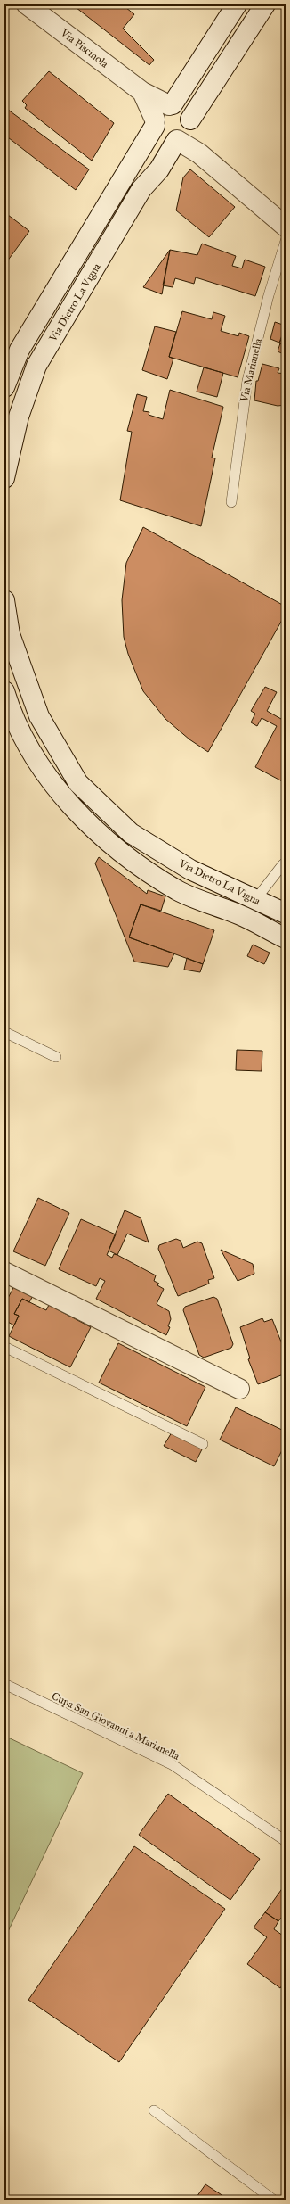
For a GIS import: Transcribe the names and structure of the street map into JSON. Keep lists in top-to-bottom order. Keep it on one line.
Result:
{"streets":{"street":["Via Piscinola","Via Dietro La Vigna"],"lane":["Via Marianella","Cupa San Giovanni a Marianella"]},"crossings":[["Via Piscinola","Via Dietro La Vigna"]]}
